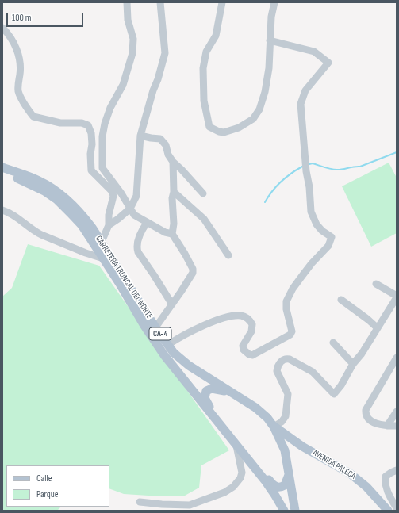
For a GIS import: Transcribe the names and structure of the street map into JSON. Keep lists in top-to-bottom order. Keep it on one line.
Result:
{"streets":{"main road":["CARRETERA TRONCAL DEL NORTE","CA-4","AVENIDA PALECA"]},"crossings":[["CARRETERA TRONCAL DEL NORTE","AVENIDA PALECA"]],"legend":["Calle","Parque"],"scale_bar":"100 m"}
